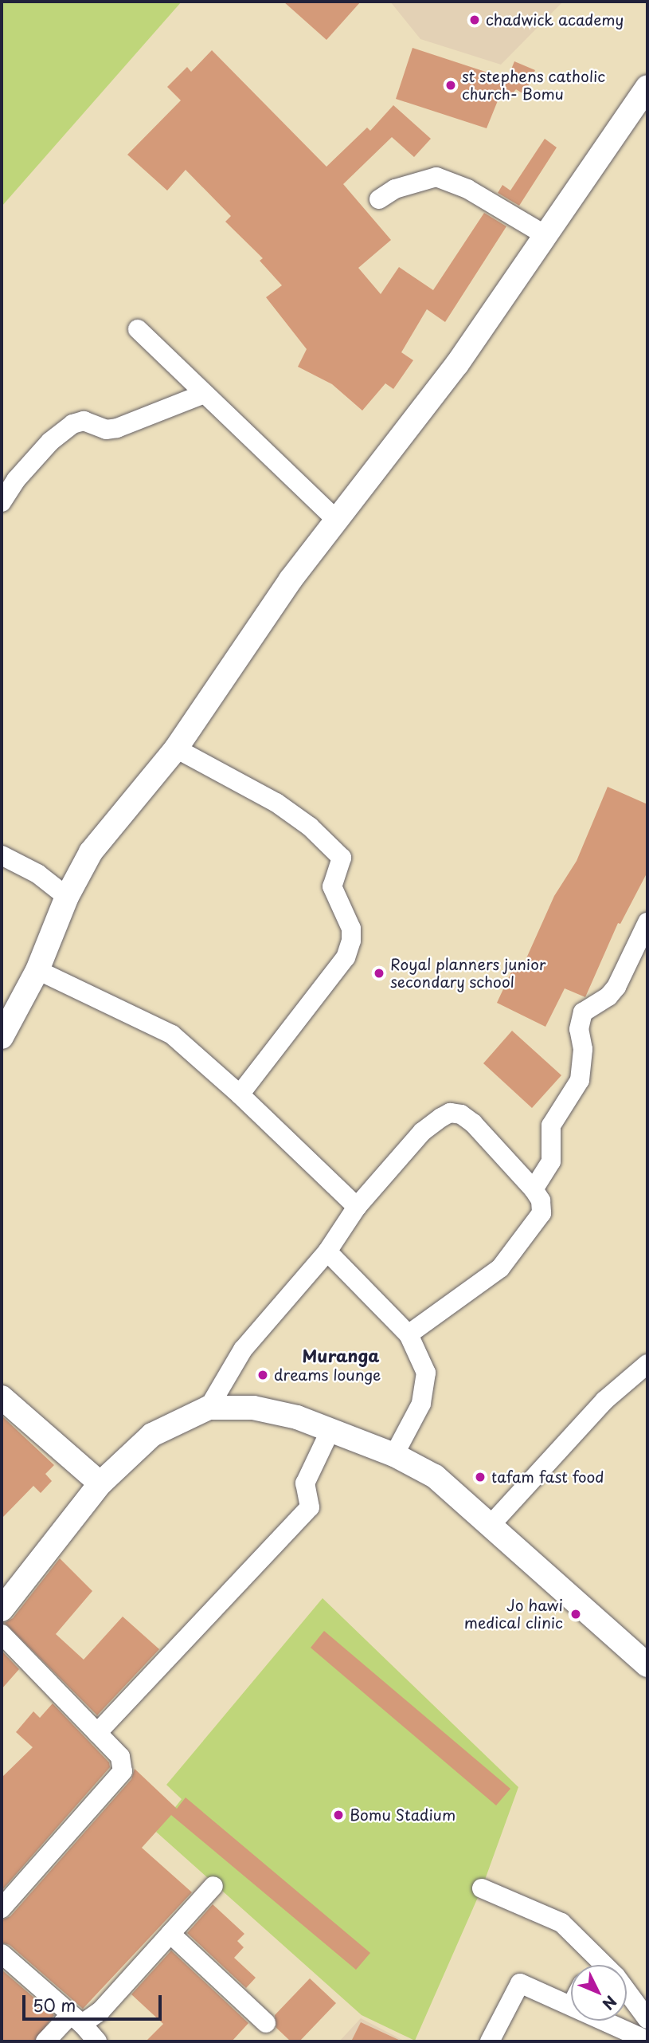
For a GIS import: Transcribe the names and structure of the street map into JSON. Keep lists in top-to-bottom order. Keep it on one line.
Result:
{"districts":["Muranga"],"places":["chadwick academy","st stephens catholic church- Bomu","Royal planners junior secondary school","dreams lounge","tafam fast food","Jo hawi medical clinic","Bomu Stadium"],"scale_bar":"50 m","north":"bottom right"}
